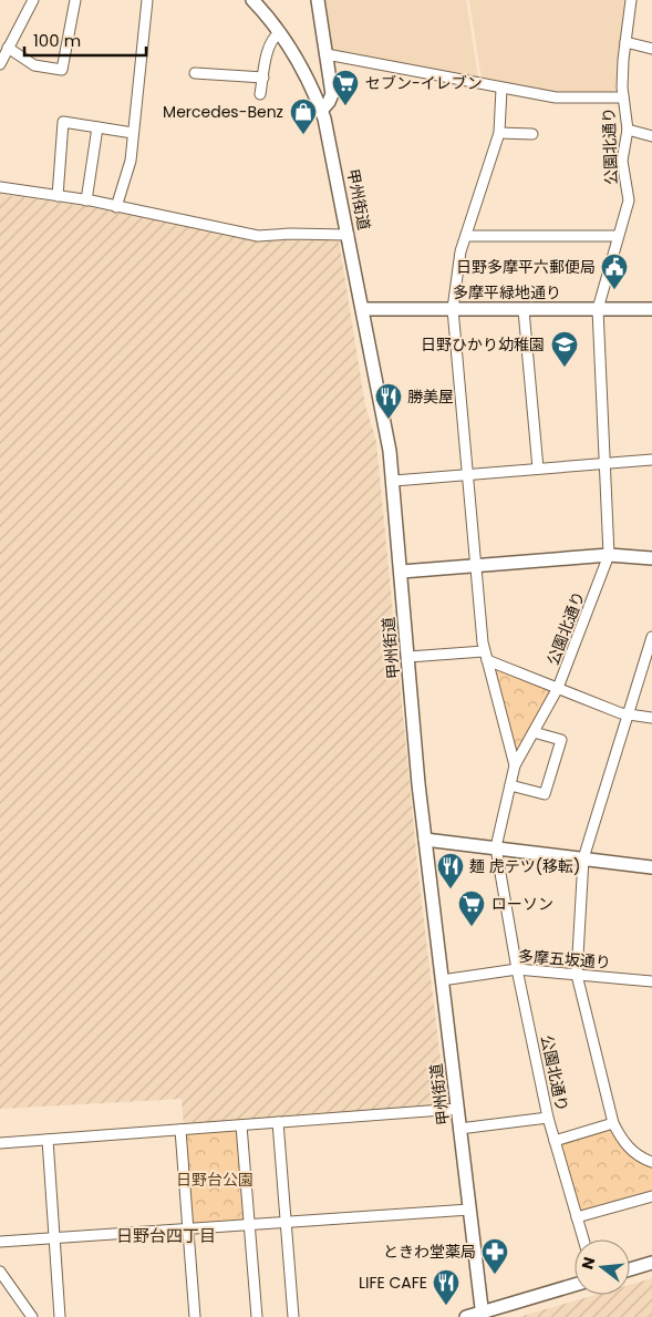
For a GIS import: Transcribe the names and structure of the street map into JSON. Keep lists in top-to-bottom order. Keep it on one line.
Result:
{"streets":{"main road":["甲州街道","多摩平緑地通り"],"street":["公園北通り","多摩五坂通り"]},"crossings":[["公園北通り","多摩平緑地通り"],["公園北通り","多摩五坂通り"],["甲州街道","多摩平緑地通り"],["甲州街道","多摩五坂通り"]],"districts":["日野台四丁目"],"parks":["日野台公園"],"places":{"supermarket":["セブン-イレブン","ローソン"],"shop":["Mercedes-Benz"],"public building":["日野多摩平六郵便局"],"school or university":["日野ひかり幼稚園"],"restaurant":["勝美屋","麺 虎テツ(移転)","LIFE CAFE"],"pharmacy":["ときわ堂薬局"]},"scale_bar":"100 m","north":"left"}
